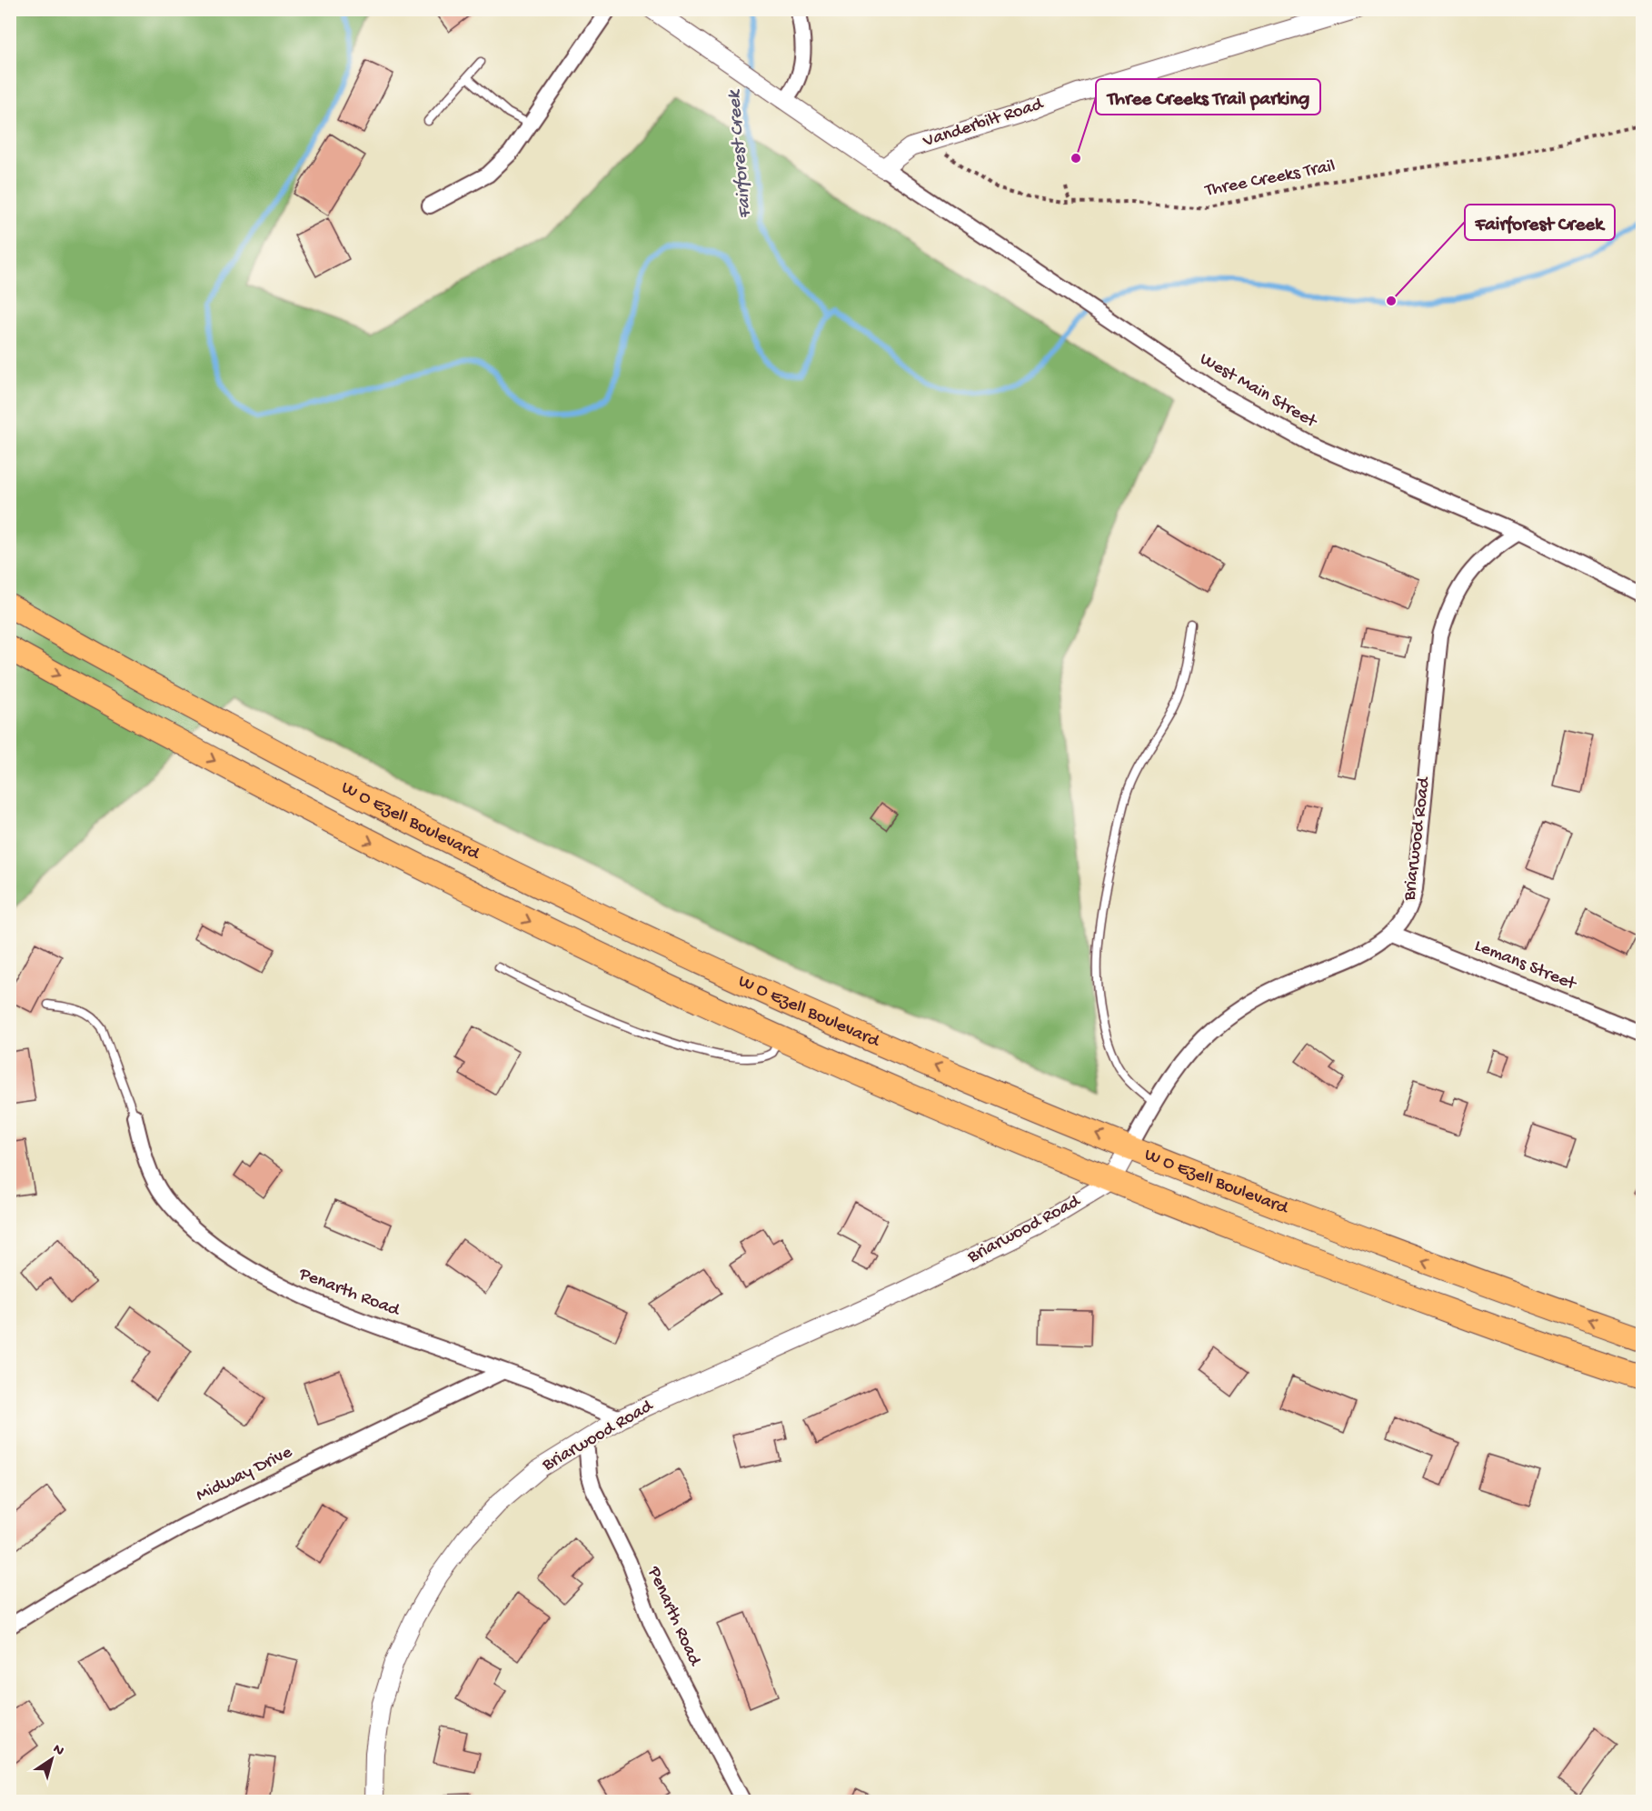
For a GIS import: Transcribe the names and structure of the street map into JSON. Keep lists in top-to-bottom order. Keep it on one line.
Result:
{"streets":{"main road":["W O Ezell Boulevard"],"street":["Vanderbilt Road","West Main Street","Briarwood Road","Lemans Street","Penarth Road","Midway Drive"],"path":["Three Creeks Trail"]},"crossings":[["Vanderbilt Road","Three Creeks Trail"],["Vanderbilt Road","West Main Street"],["West Main Street","Briarwood Road"],["W O Ezell Boulevard","Briarwood Road"],["Briarwood Road","Lemans Street"],["Briarwood Road","Penarth Road"],["Penarth Road","Midway Drive"]],"water":["Fairforest Creek"],"places":["Three Creeks Trail parking","Fairforest Creek"],"north":"top right"}
